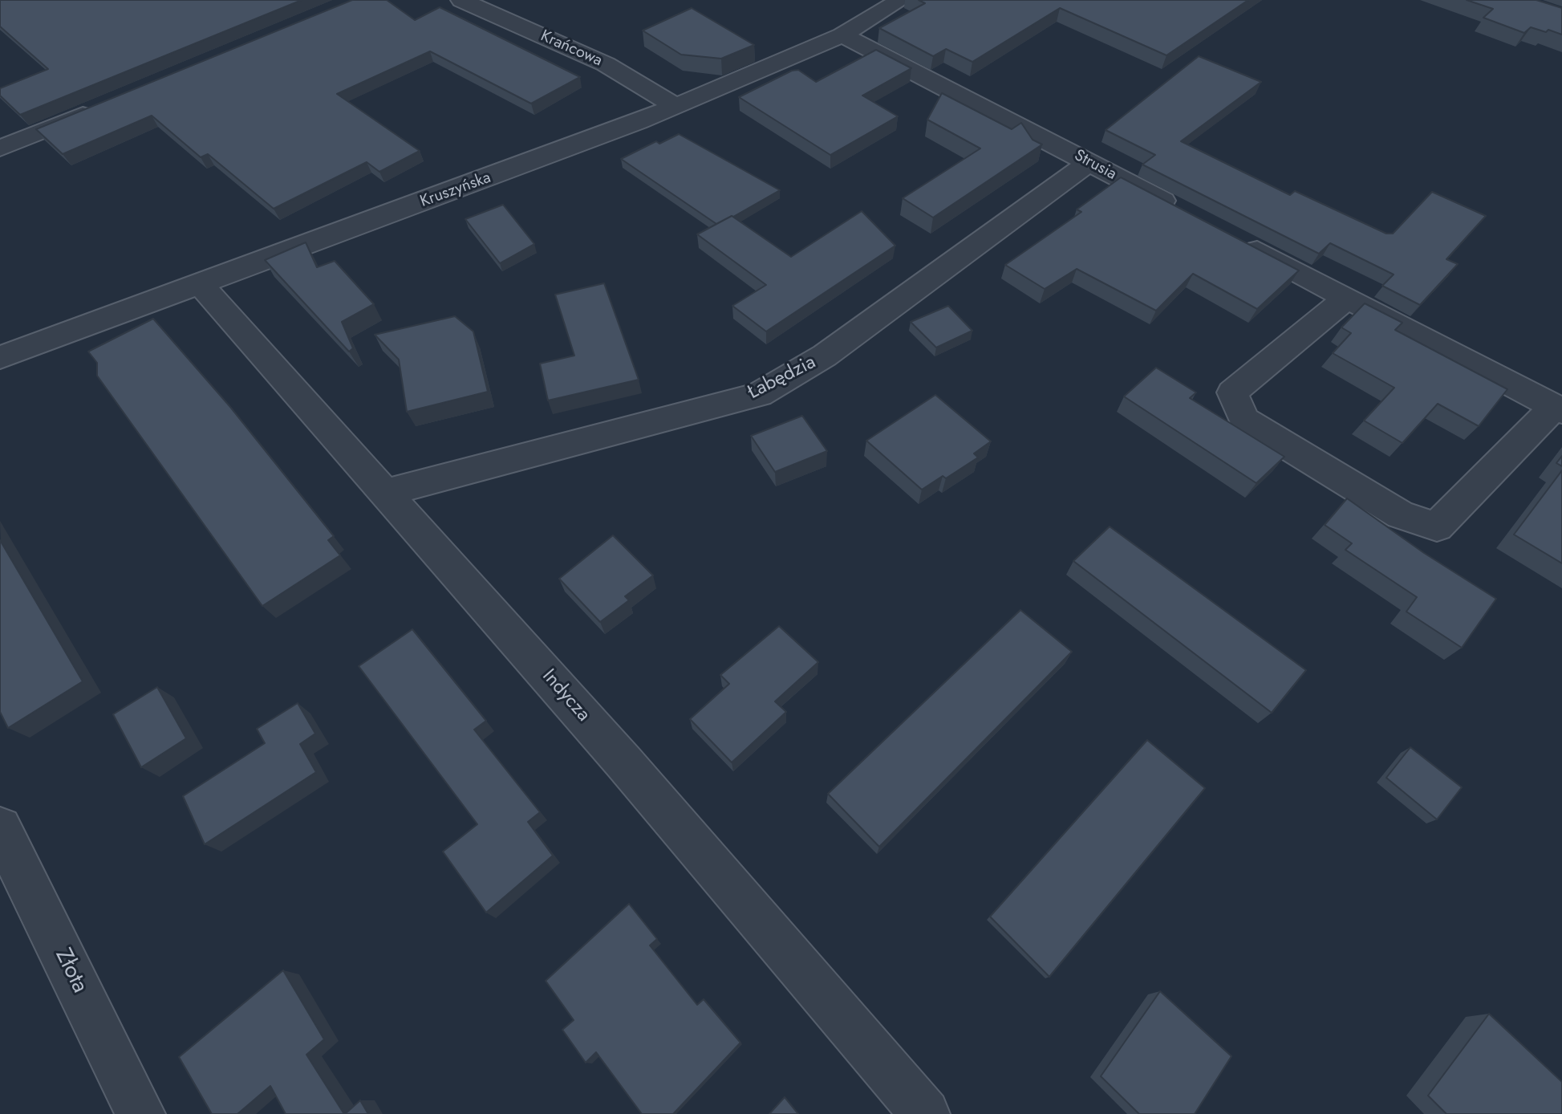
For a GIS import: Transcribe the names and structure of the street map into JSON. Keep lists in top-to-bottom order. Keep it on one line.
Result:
{"streets":{"street":["Krańcowa","Strusia","Kruszyńska","Łabędzia","Indycza","Złota"]},"crossings":[["Krańcowa","Kruszyńska"],["Strusia","Kruszyńska"],["Strusia","Łabędzia"],["Kruszyńska","Indycza"],["Łabędzia","Indycza"]]}
